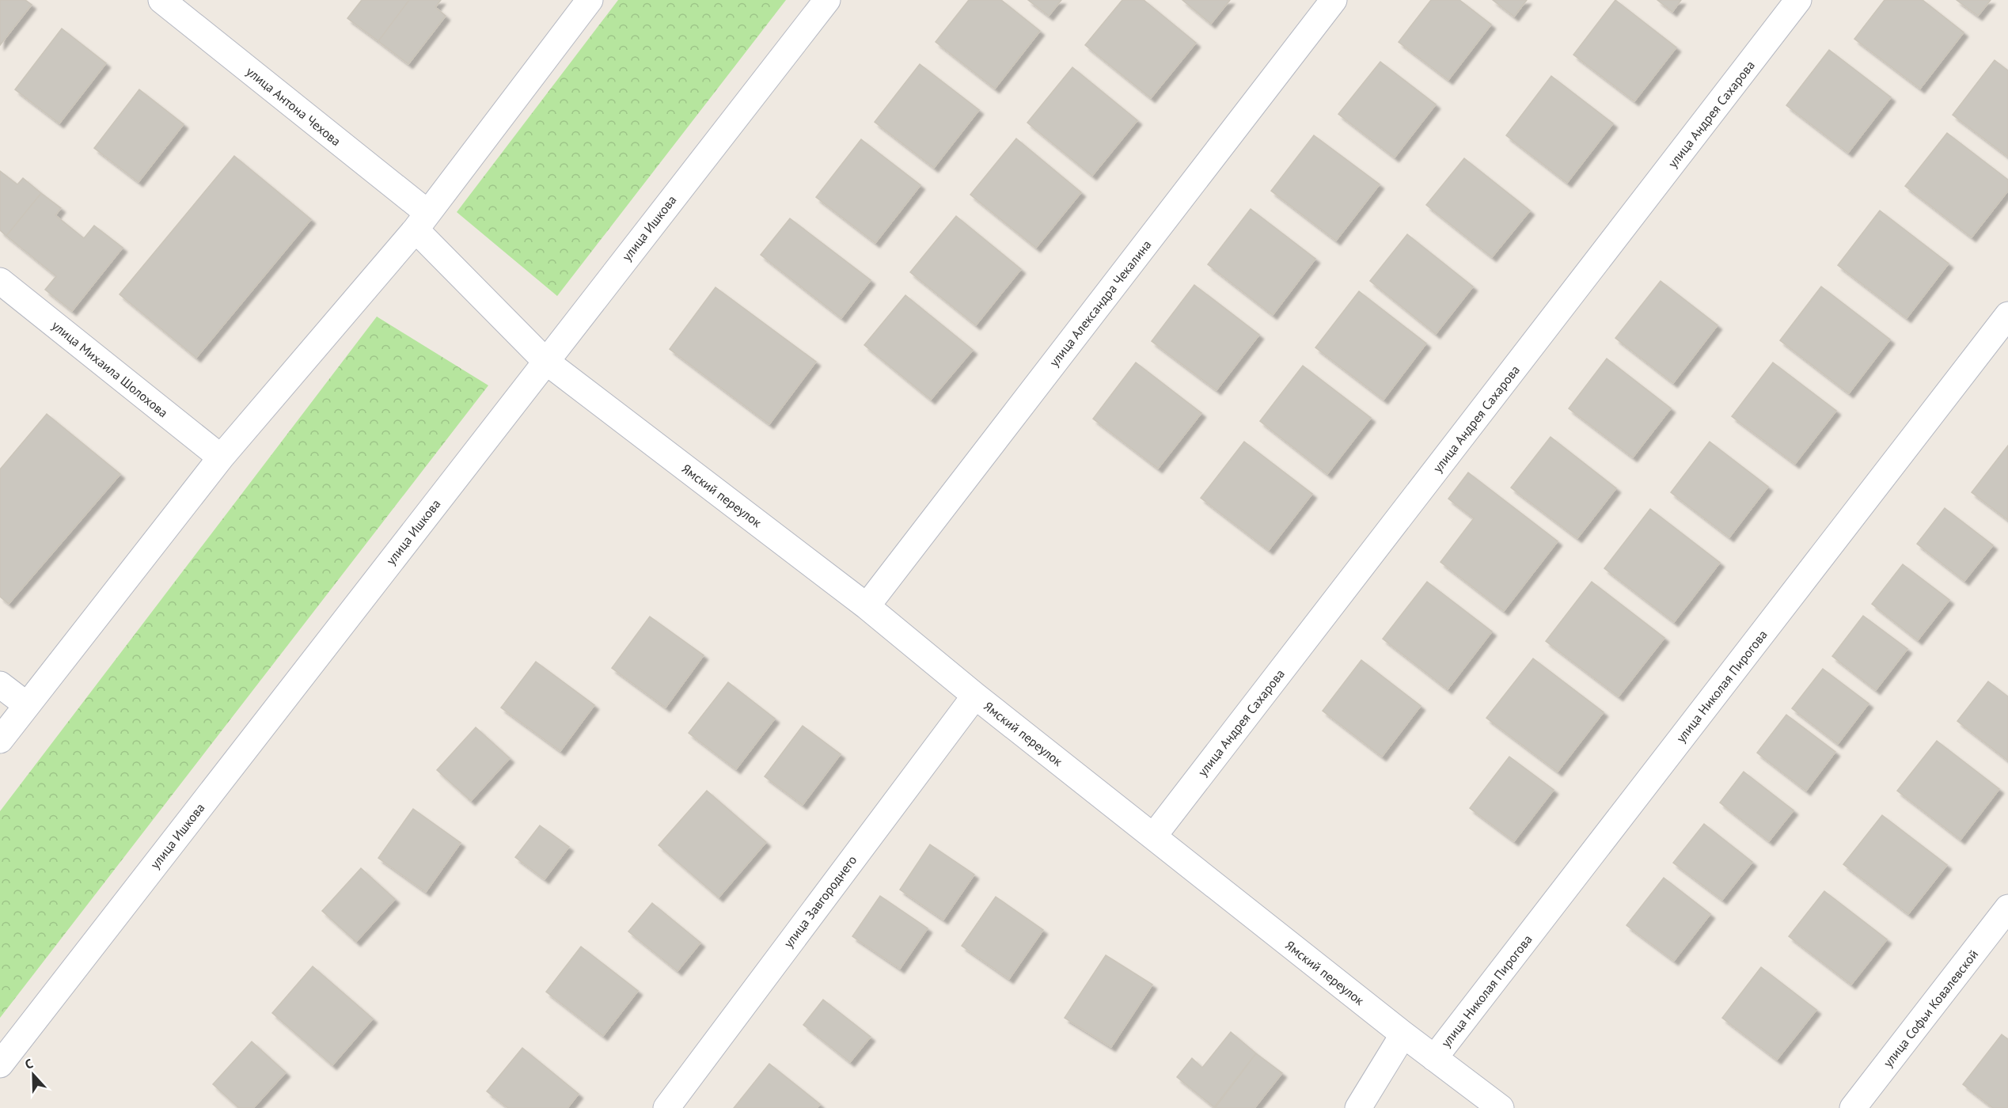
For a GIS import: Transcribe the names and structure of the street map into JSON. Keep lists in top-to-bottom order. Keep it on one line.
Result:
{"streets":{"street":["улица Антона Чехова","улица Андрея Сахарова","улица Ишкова","улица Александра Чекалина","улица Михаила Шолохова","Ямский переулок","улица Николая Пирогова","улица Завгороднего","улица Софьи Ковалевской"]},"crossings":[["улица Антона Чехова","улица Ишкова"],["улица Антона Чехова","Ямский переулок"],["улица Андрея Сахарова","Ямский переулок"],["улица Ишкова","Ямский переулок"],["улица Александра Чекалина","Ямский переулок"],["Ямский переулок","улица Николая Пирогова"],["Ямский переулок","улица Завгороднего"]],"north":"top"}
